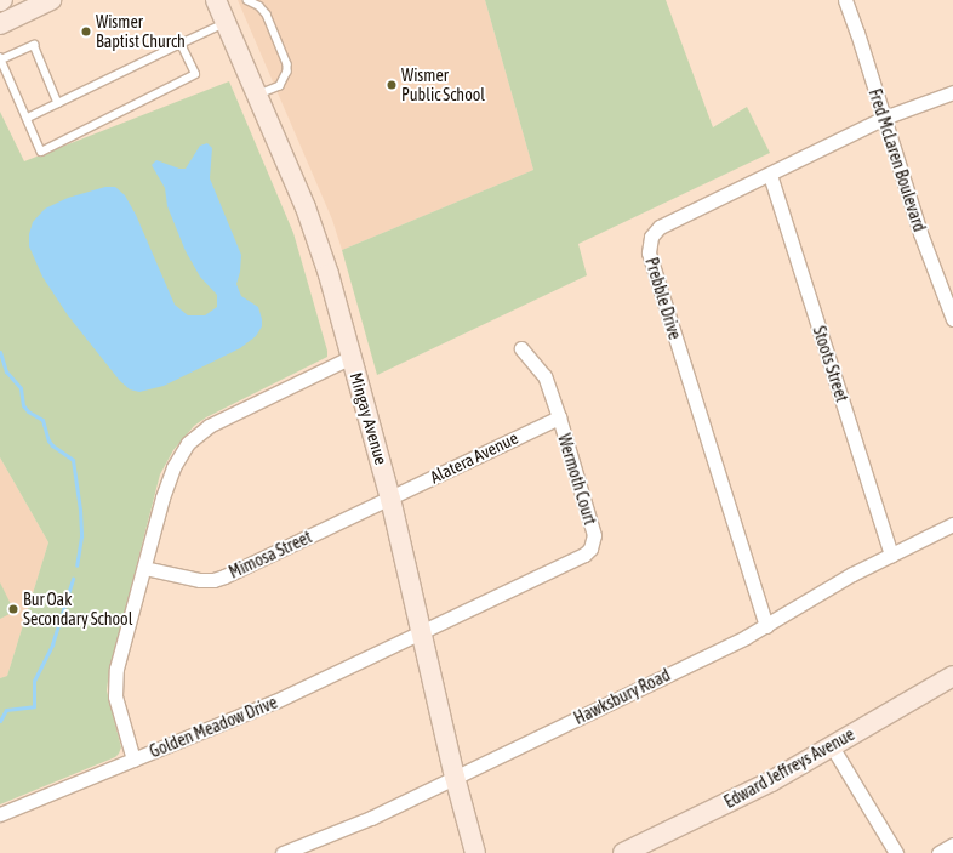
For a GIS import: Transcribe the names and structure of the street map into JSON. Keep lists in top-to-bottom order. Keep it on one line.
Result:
{"streets":{"street":["Fred McLaren Boulevard","Prebble Drive","Stoots Street","Mingay Avenue","Alatera Avenue","Wermoth Court","Mimosa Street","Hawksbury Road","Golden Meadow Drive","Edward Jeffreys Avenue"]},"crossings":[["Fred McLaren Boulevard","Prebble Drive"],["Prebble Drive","Stoots Street"],["Prebble Drive","Hawksbury Road"],["Stoots Street","Hawksbury Road"],["Mingay Avenue","Alatera Avenue"],["Mingay Avenue","Wermoth Court"],["Mingay Avenue","Mimosa Street"],["Mingay Avenue","Hawksbury Road"],["Mingay Avenue","Golden Meadow Drive"],["Alatera Avenue","Wermoth Court"],["Alatera Avenue","Mimosa Street"],["Wermoth Court","Golden Meadow Drive"]],"places":["Wismer Baptist Church","Wismer Public School","Bur Oak Secondary School"]}
